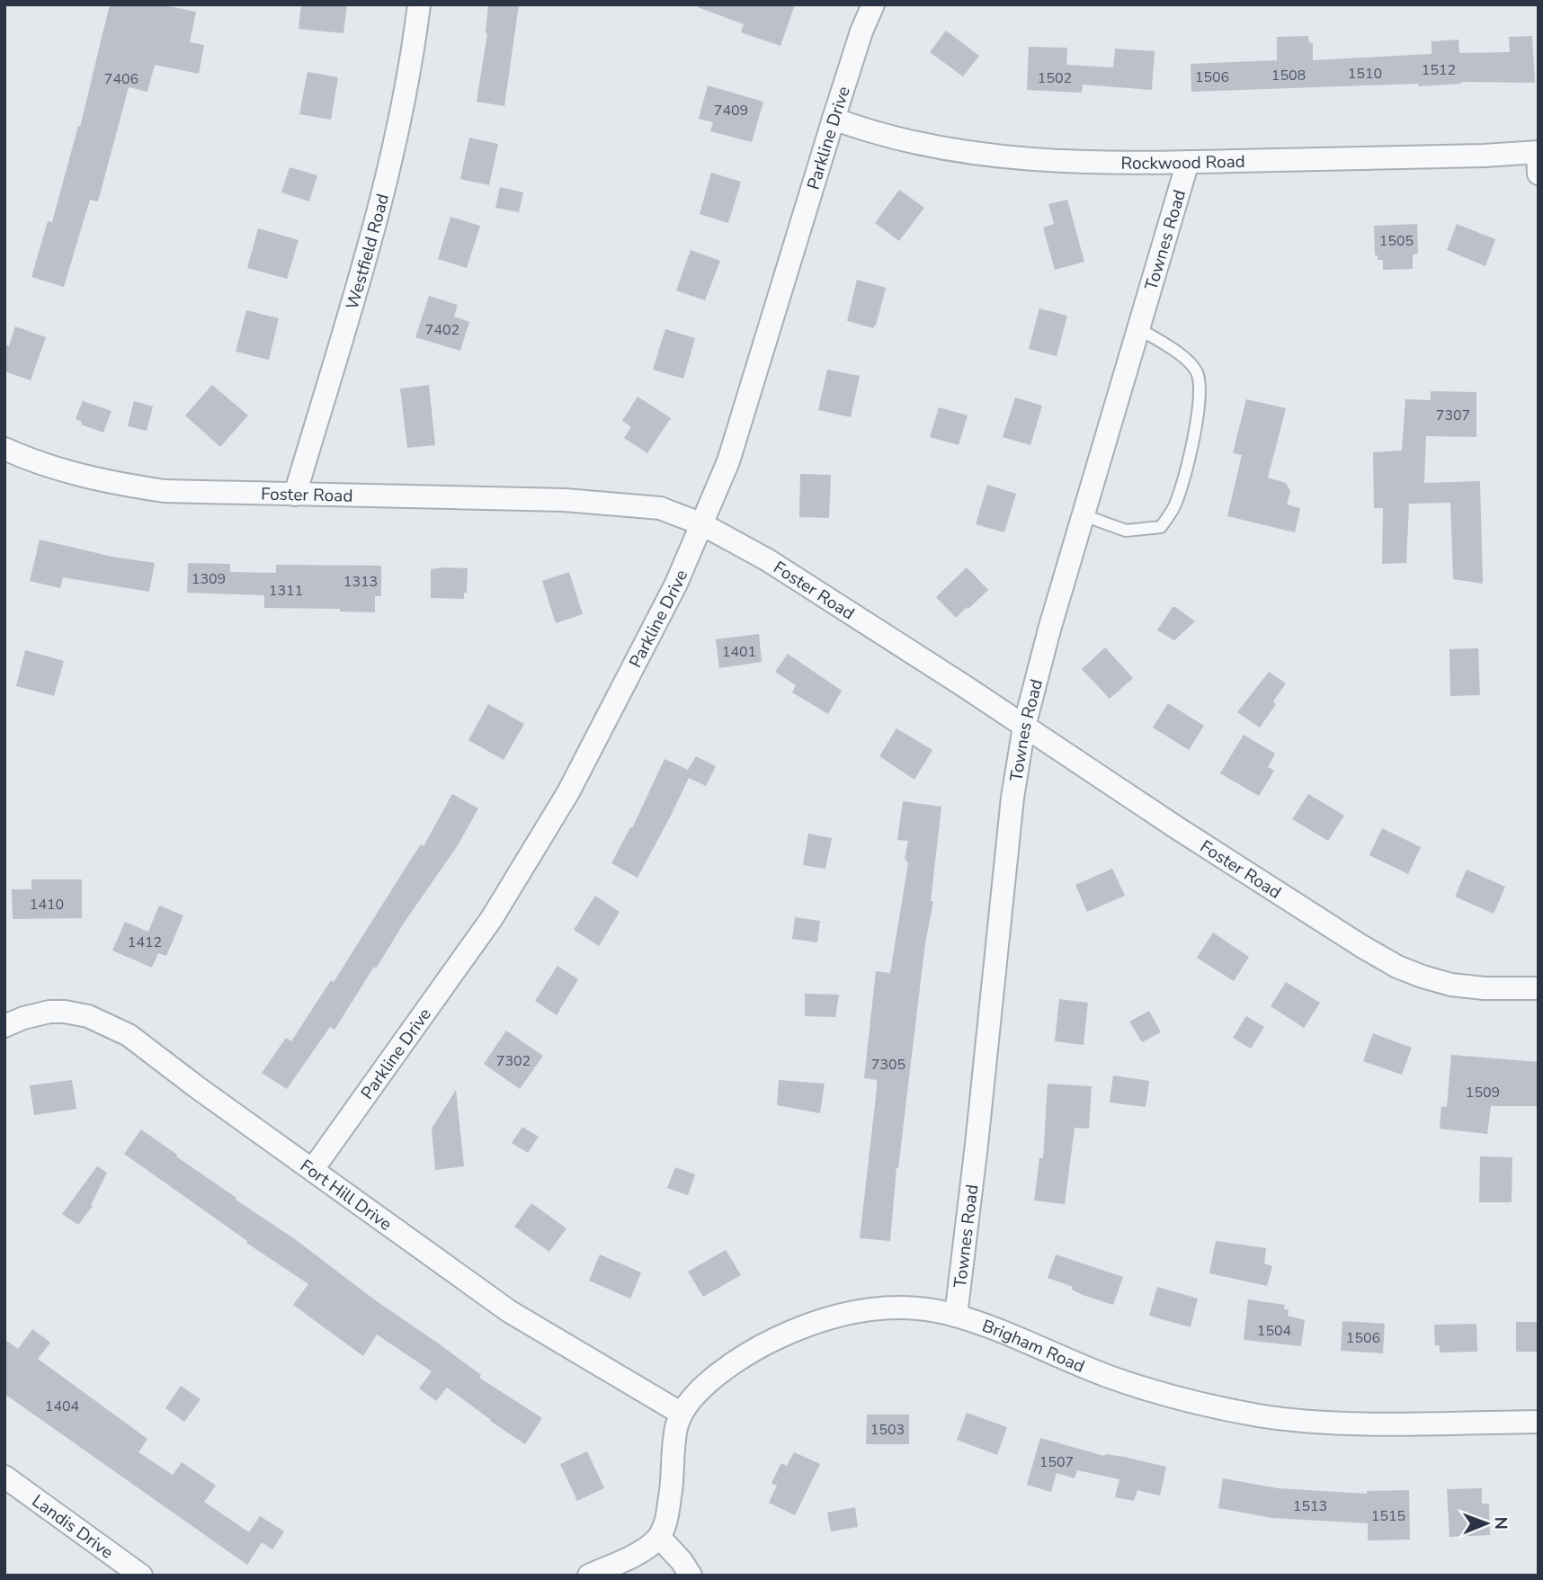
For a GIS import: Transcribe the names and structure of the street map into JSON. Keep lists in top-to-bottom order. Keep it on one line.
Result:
{"streets":{"street":["Parkline Drive","Rockwood Road","Townes Road","Westfield Road","Foster Road","Fort Hill Drive","Brigham Road","Landis Drive"]},"crossings":[["Parkline Drive","Rockwood Road"],["Parkline Drive","Foster Road"],["Parkline Drive","Fort Hill Drive"],["Rockwood Road","Townes Road"],["Townes Road","Foster Road"],["Townes Road","Brigham Road"],["Westfield Road","Foster Road"],["Fort Hill Drive","Brigham Road"]],"house_numbers":["1512","1510","1508","1506","1502","7406","7409","1505","7402","7307","1309","1313","1311","1401","1410","1412","7302","7305","1509","1504","1506","1404","1503","1507","1513","1515"],"north":"right"}
